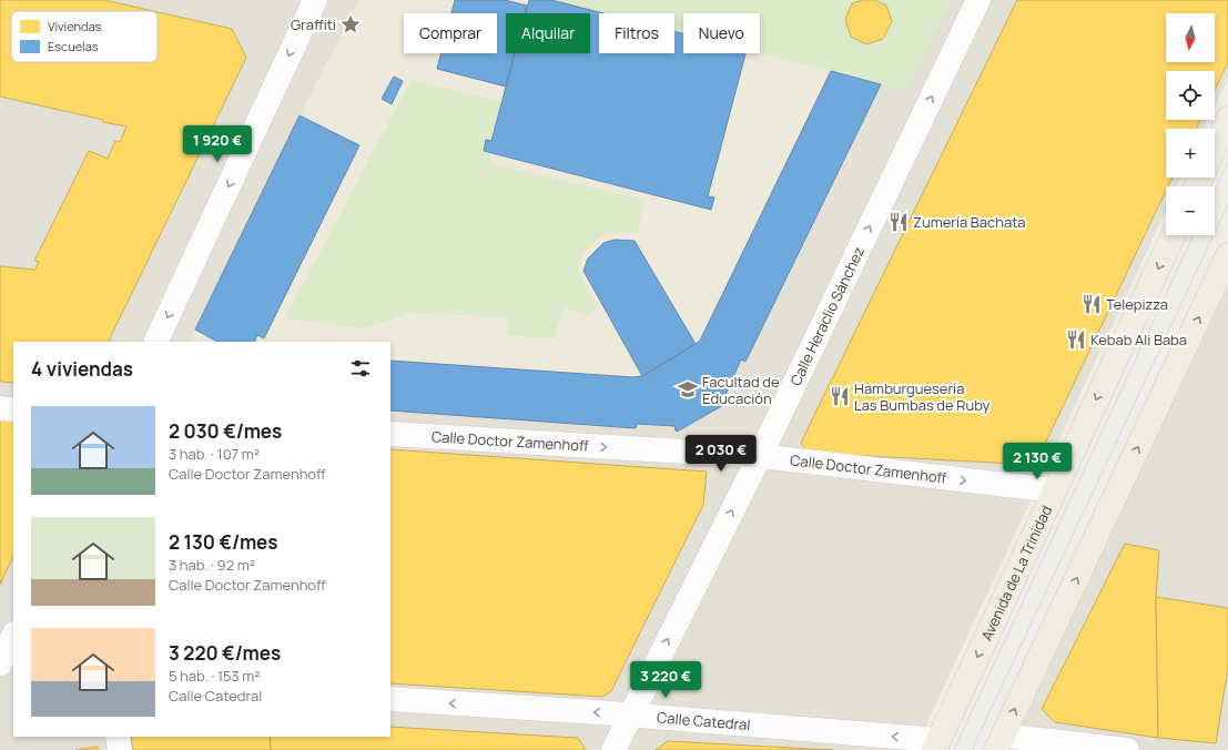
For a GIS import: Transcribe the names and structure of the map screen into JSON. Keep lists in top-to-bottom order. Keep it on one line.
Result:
{"streets":{"main road":["Avenida de La Trinidad"],"street":["Calle Heraclio Sánchez","Calle Doctor Zamenhoff","Calle Catedral"]},"crossings":[["Calle Heraclio Sánchez","Calle Doctor Zamenhoff"],["Calle Heraclio Sánchez","Calle Catedral"],["Calle Doctor Zamenhoff","Avenida de La Trinidad"],["Avenida de La Trinidad","Calle Catedral"]],"one_way":["Calle Heraclio Sánchez","Calle Doctor Zamenhoff","Calle Catedral"],"places":{"place":["Graffiti"],"restaurant":["Zumería Bachata","Telepizza","Kebab Ali Baba","Hamburguesería Las Bumbas de Ruby"],"school or university":["Facultad de Educación"]},"legend":["Viviendas","Escuelas"],"north":"bottom","page":{"map_buttons":["+","−"],"chip":["Comprar","Alquilar","Filtros","Nuevo"],"price":["1 920 €","2 030 €","2 130 €","3 220 €"],"heading":"4 viviendas","list":[{"name":"2 030 €/mes","note":"3 hab. · 107 m² · Calle Doctor Zamenhoff"},{"name":"2 130 €/mes","note":"3 hab. · 92 m² · Calle Doctor Zamenhoff"},{"name":"3 220 €/mes","note":"5 hab. · 153 m² · Calle Catedral"}]}}
